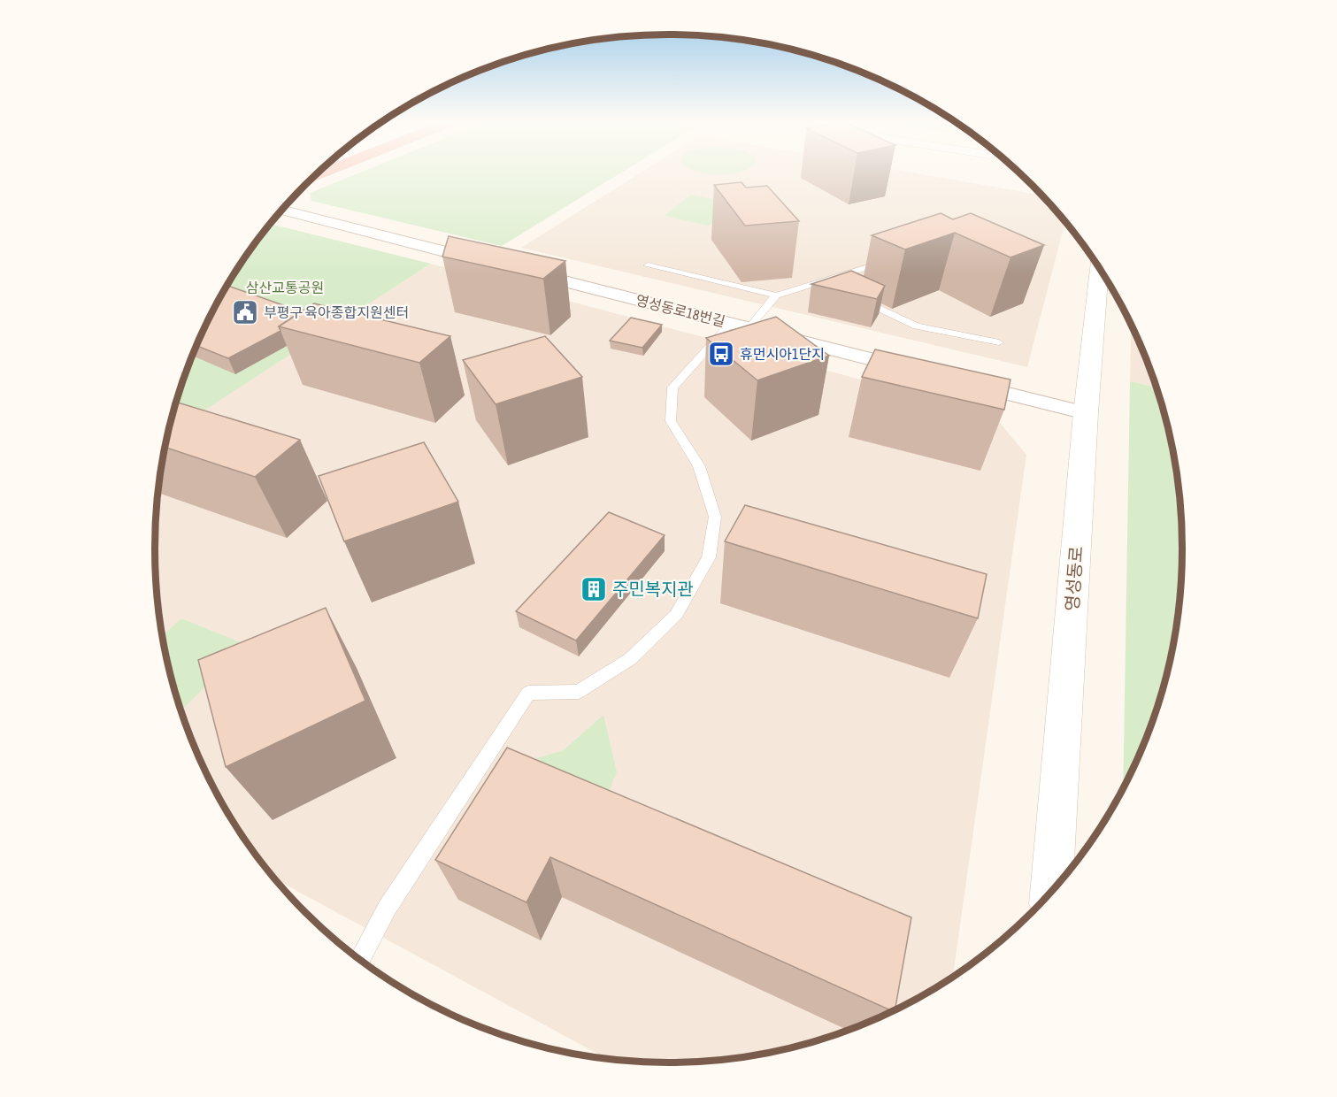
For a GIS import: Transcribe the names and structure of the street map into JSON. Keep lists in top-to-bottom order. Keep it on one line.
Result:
{"streets":{"street":["영성동로18번길","영성동로"]},"parks":["삼산교통공원"],"places":{"public building":["부평구 육아종합지원센터"],"bus stop":["휴먼시아1단지"],"building":["주민복지관"]}}
